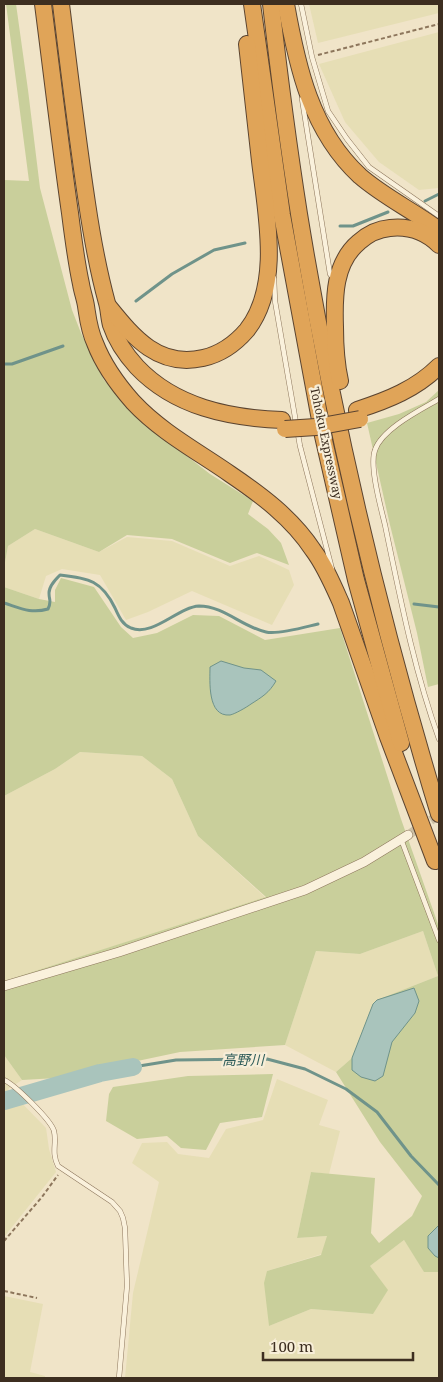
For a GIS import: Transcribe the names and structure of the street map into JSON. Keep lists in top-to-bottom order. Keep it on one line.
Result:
{"streets":{"highway":["Tohoku Expressway"]},"water":["高野川"],"scale_bar":"100 m"}
